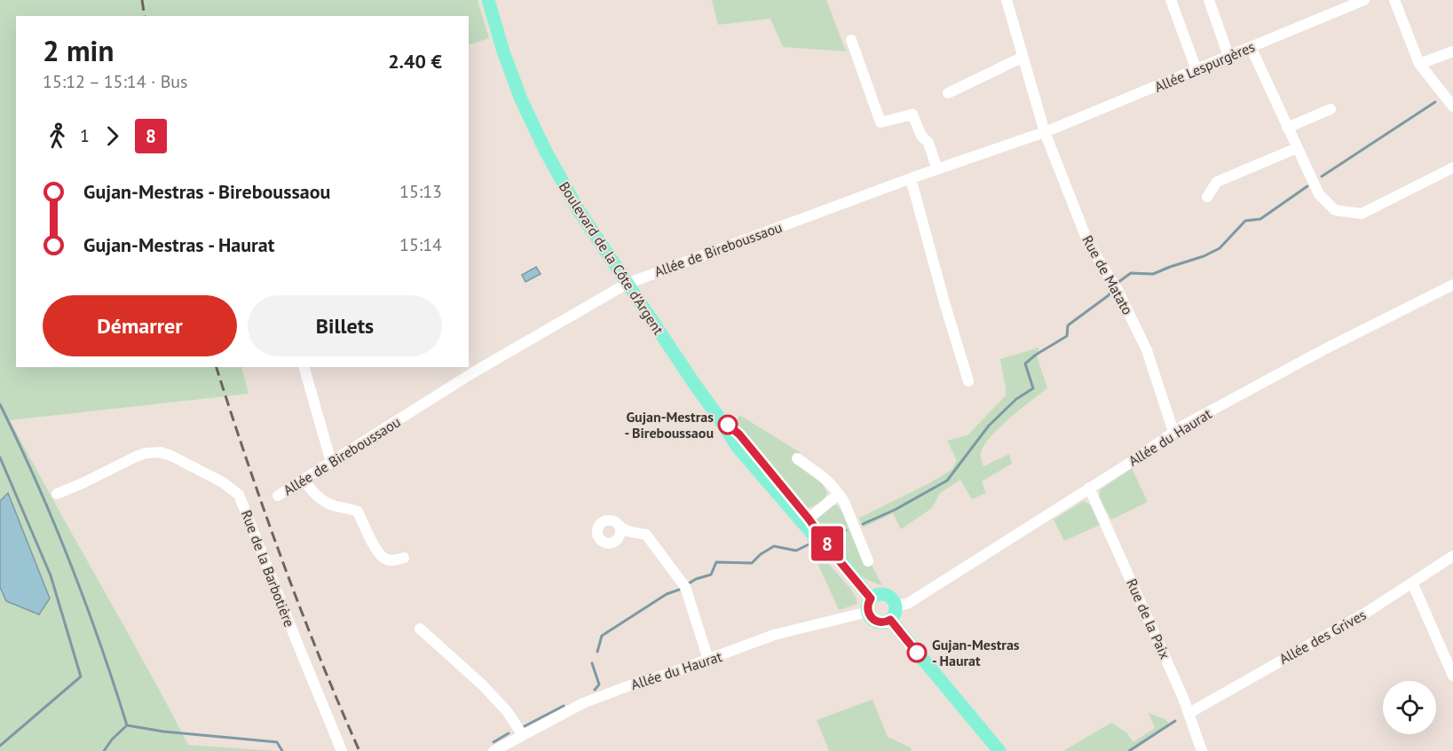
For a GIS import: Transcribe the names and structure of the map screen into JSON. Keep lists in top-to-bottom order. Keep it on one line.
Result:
{"streets":{"main road":["Boulevard de la Côte d'Argent"],"street":["Allée Lespurgères","Allée de Bireboussaou","Rue de Matato","Allée du Haurat","Rue de la Barbotière","Rue de la Paix","Allée des Grives"]},"crossings":[["Allée Lespurgères","Allée de Bireboussaou"],["Allée Lespurgères","Rue de Matato"],["Allée de Bireboussaou","Boulevard de la Côte d'Argent"],["Allée de Bireboussaou","Rue de Matato"],["Boulevard de la Côte d'Argent","Allée du Haurat"],["Rue de Matato","Allée du Haurat"],["Allée du Haurat","Rue de la Paix"],["Rue de la Paix","Allée des Grives"]],"places":["Gujan-Mestras - Bireboussaou","Gujan-Mestras - Haurat"],"lines":["bus line 8"],"page":{"on_map":"8","heading":["2 min","15:12 – 15:14 · Bus","2.40 €"],"legs":["1","8"],"list":[{"name":"Gujan-Mestras - Bireboussaou","value":"15:13"},{"name":"Gujan-Mestras - Haurat","value":"15:14"}],"buttons":["Démarrer","Billets"]}}
